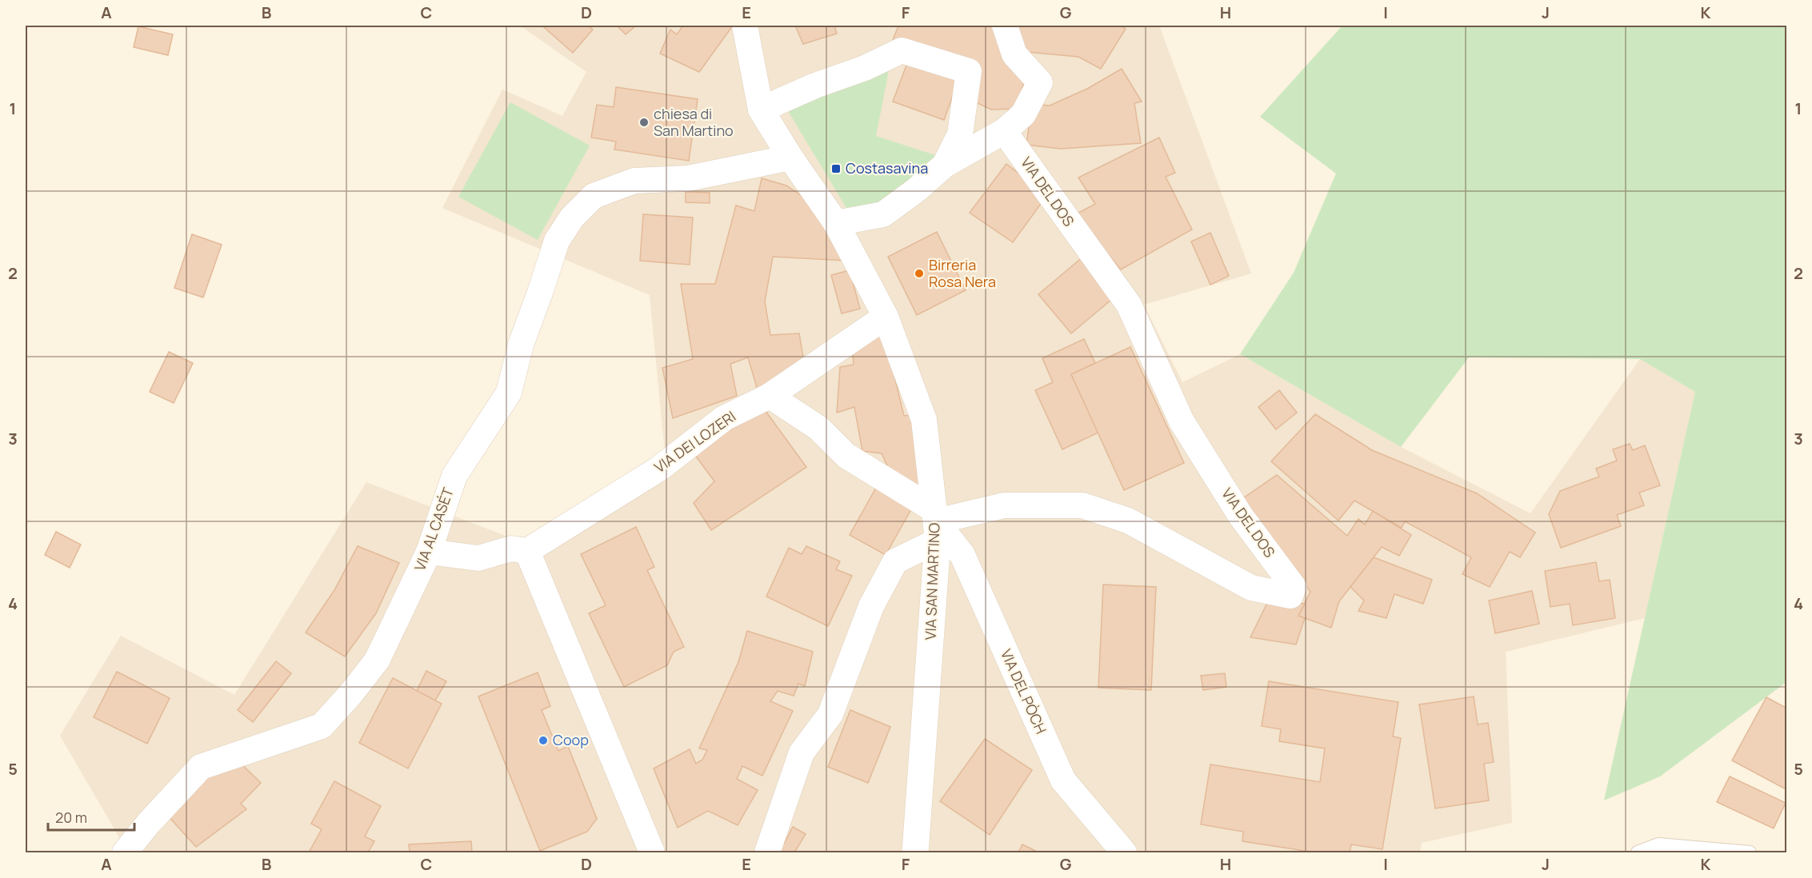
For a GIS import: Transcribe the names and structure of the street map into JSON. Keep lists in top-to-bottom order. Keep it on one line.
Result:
{"streets":{"street":["VIA DEL DOS","VIA DEI LOZERI","VIA AL CASÉT","VIA SAN MARTINO","VIA DEL PÒCH"]},"crossings":[["VIA DEL DOS","VIA SAN MARTINO"],["VIA DEL DOS","VIA DEL PÒCH"],["VIA DEI LOZERI","VIA SAN MARTINO"],["VIA AL CASÉT","VIA SAN MARTINO"],["VIA SAN MARTINO","VIA DEL PÒCH"]],"places":{"other":["chiesa di San Martino","Birreria Rosa Nera","Coop"],"transit":["Costasavina"]},"scale_bar":"20 m","grid":{"columns":["A","B","C","D","E","F","G","H","I","J","K"],"rows":["1","2","3","4","5"]}}
